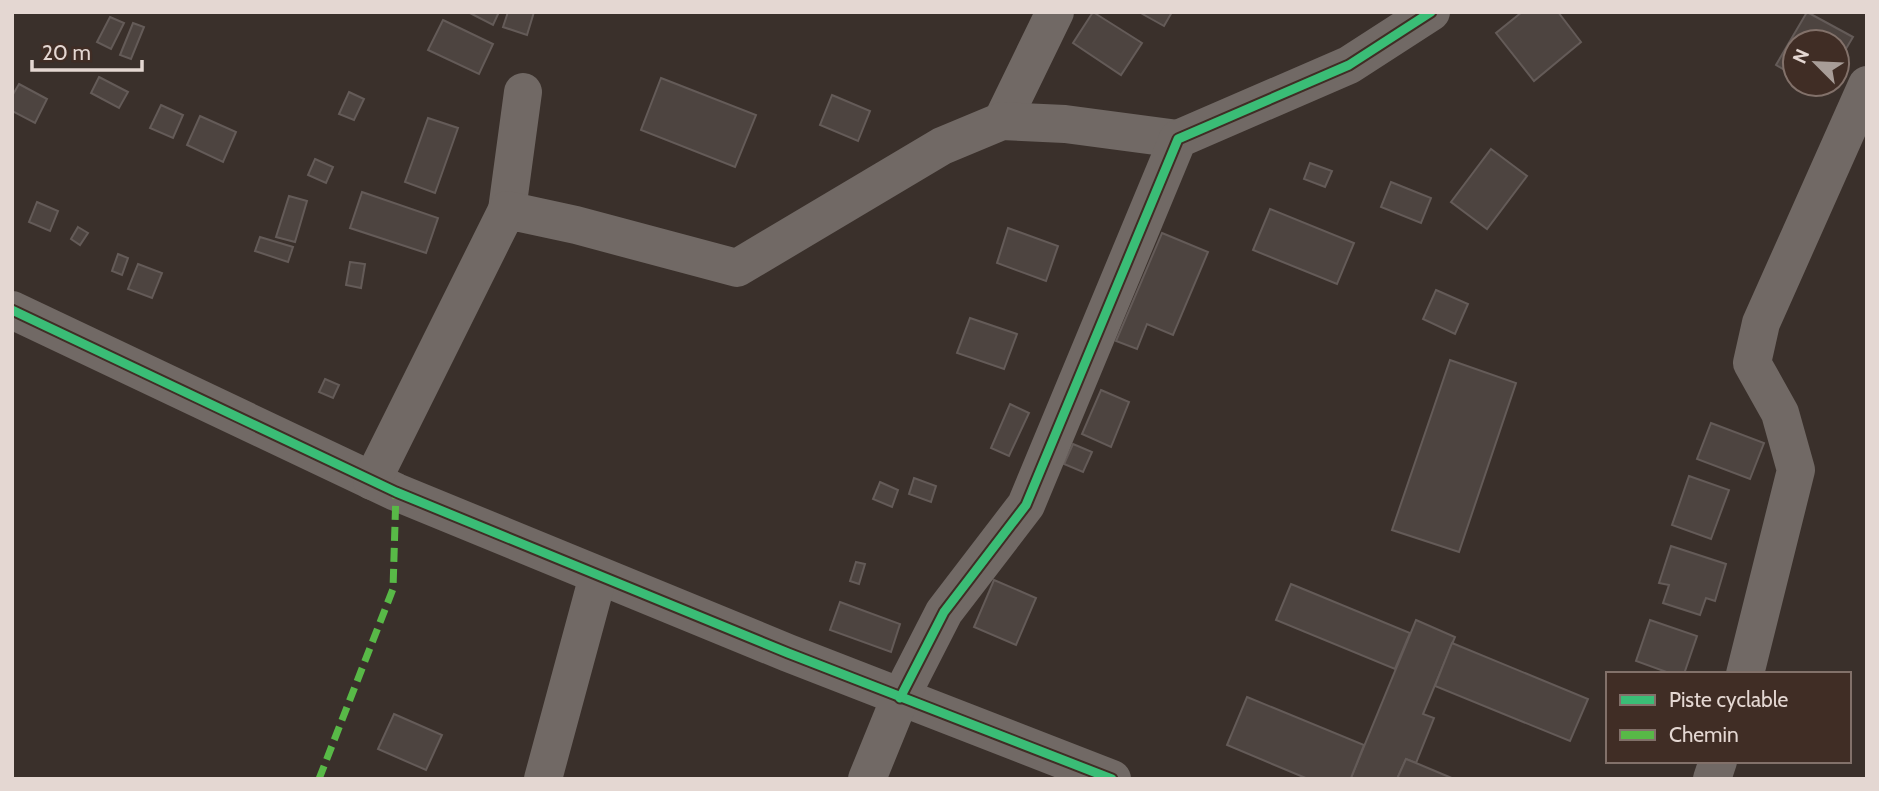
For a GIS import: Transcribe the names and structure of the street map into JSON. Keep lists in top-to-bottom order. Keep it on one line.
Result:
{"legend":["Piste cyclable","Chemin"],"scale_bar":"20 m","north":"top left"}
